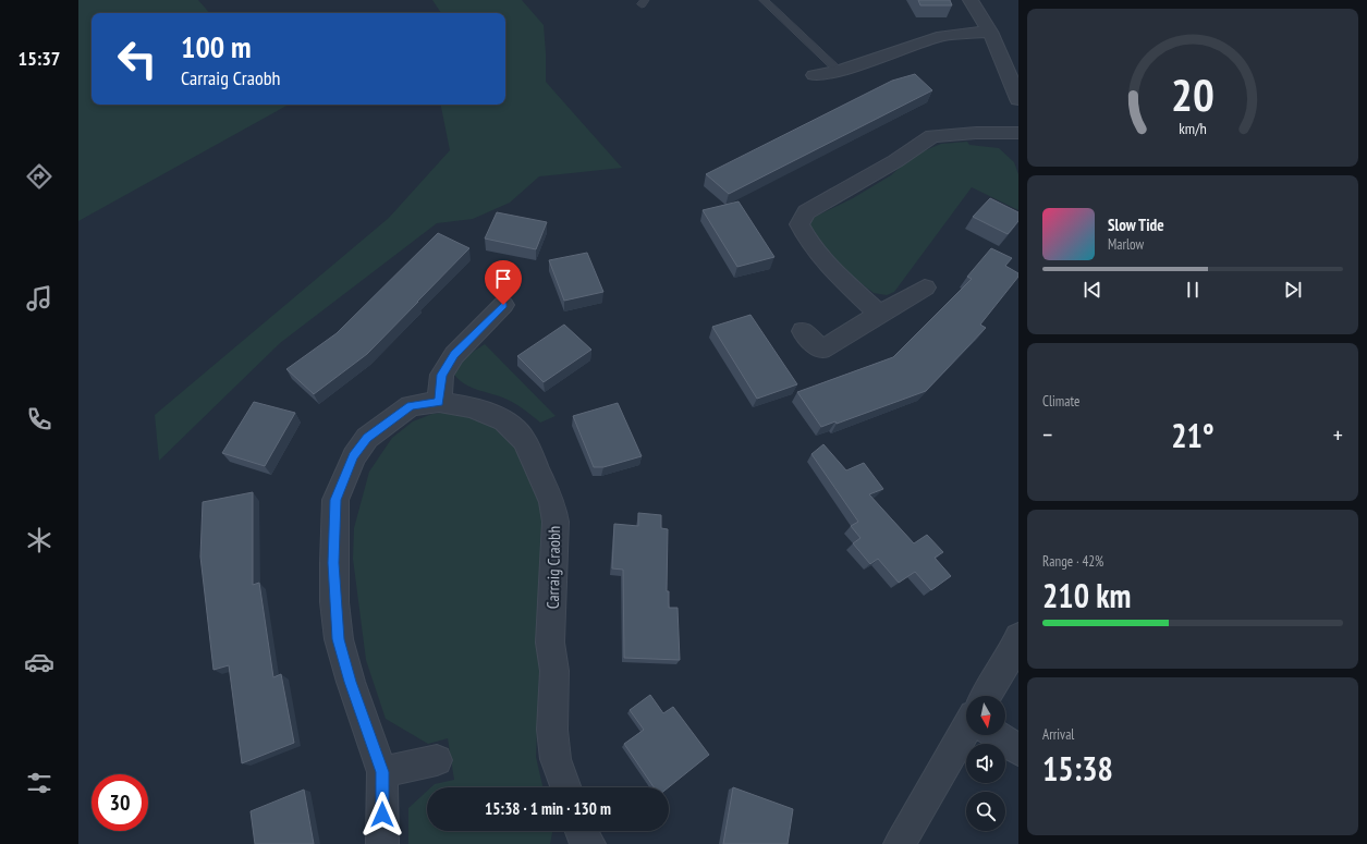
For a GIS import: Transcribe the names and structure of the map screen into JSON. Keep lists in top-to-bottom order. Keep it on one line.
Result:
{"streets":{"street":["Carraig Craobh"]},"north":"bottom","page":{"tabs":"15:37","turn":["100 m","Carraig Craobh"],"song":["Slow Tide","Marlow"],"tile":["Climate",["Range · 42%","210 km"],["Arrival","15:38"]],"heat":["−","21°","+"],"limit":"30","trip":"15:38 · 1 min · 130 m","gauge":["20","km/h"]}}
